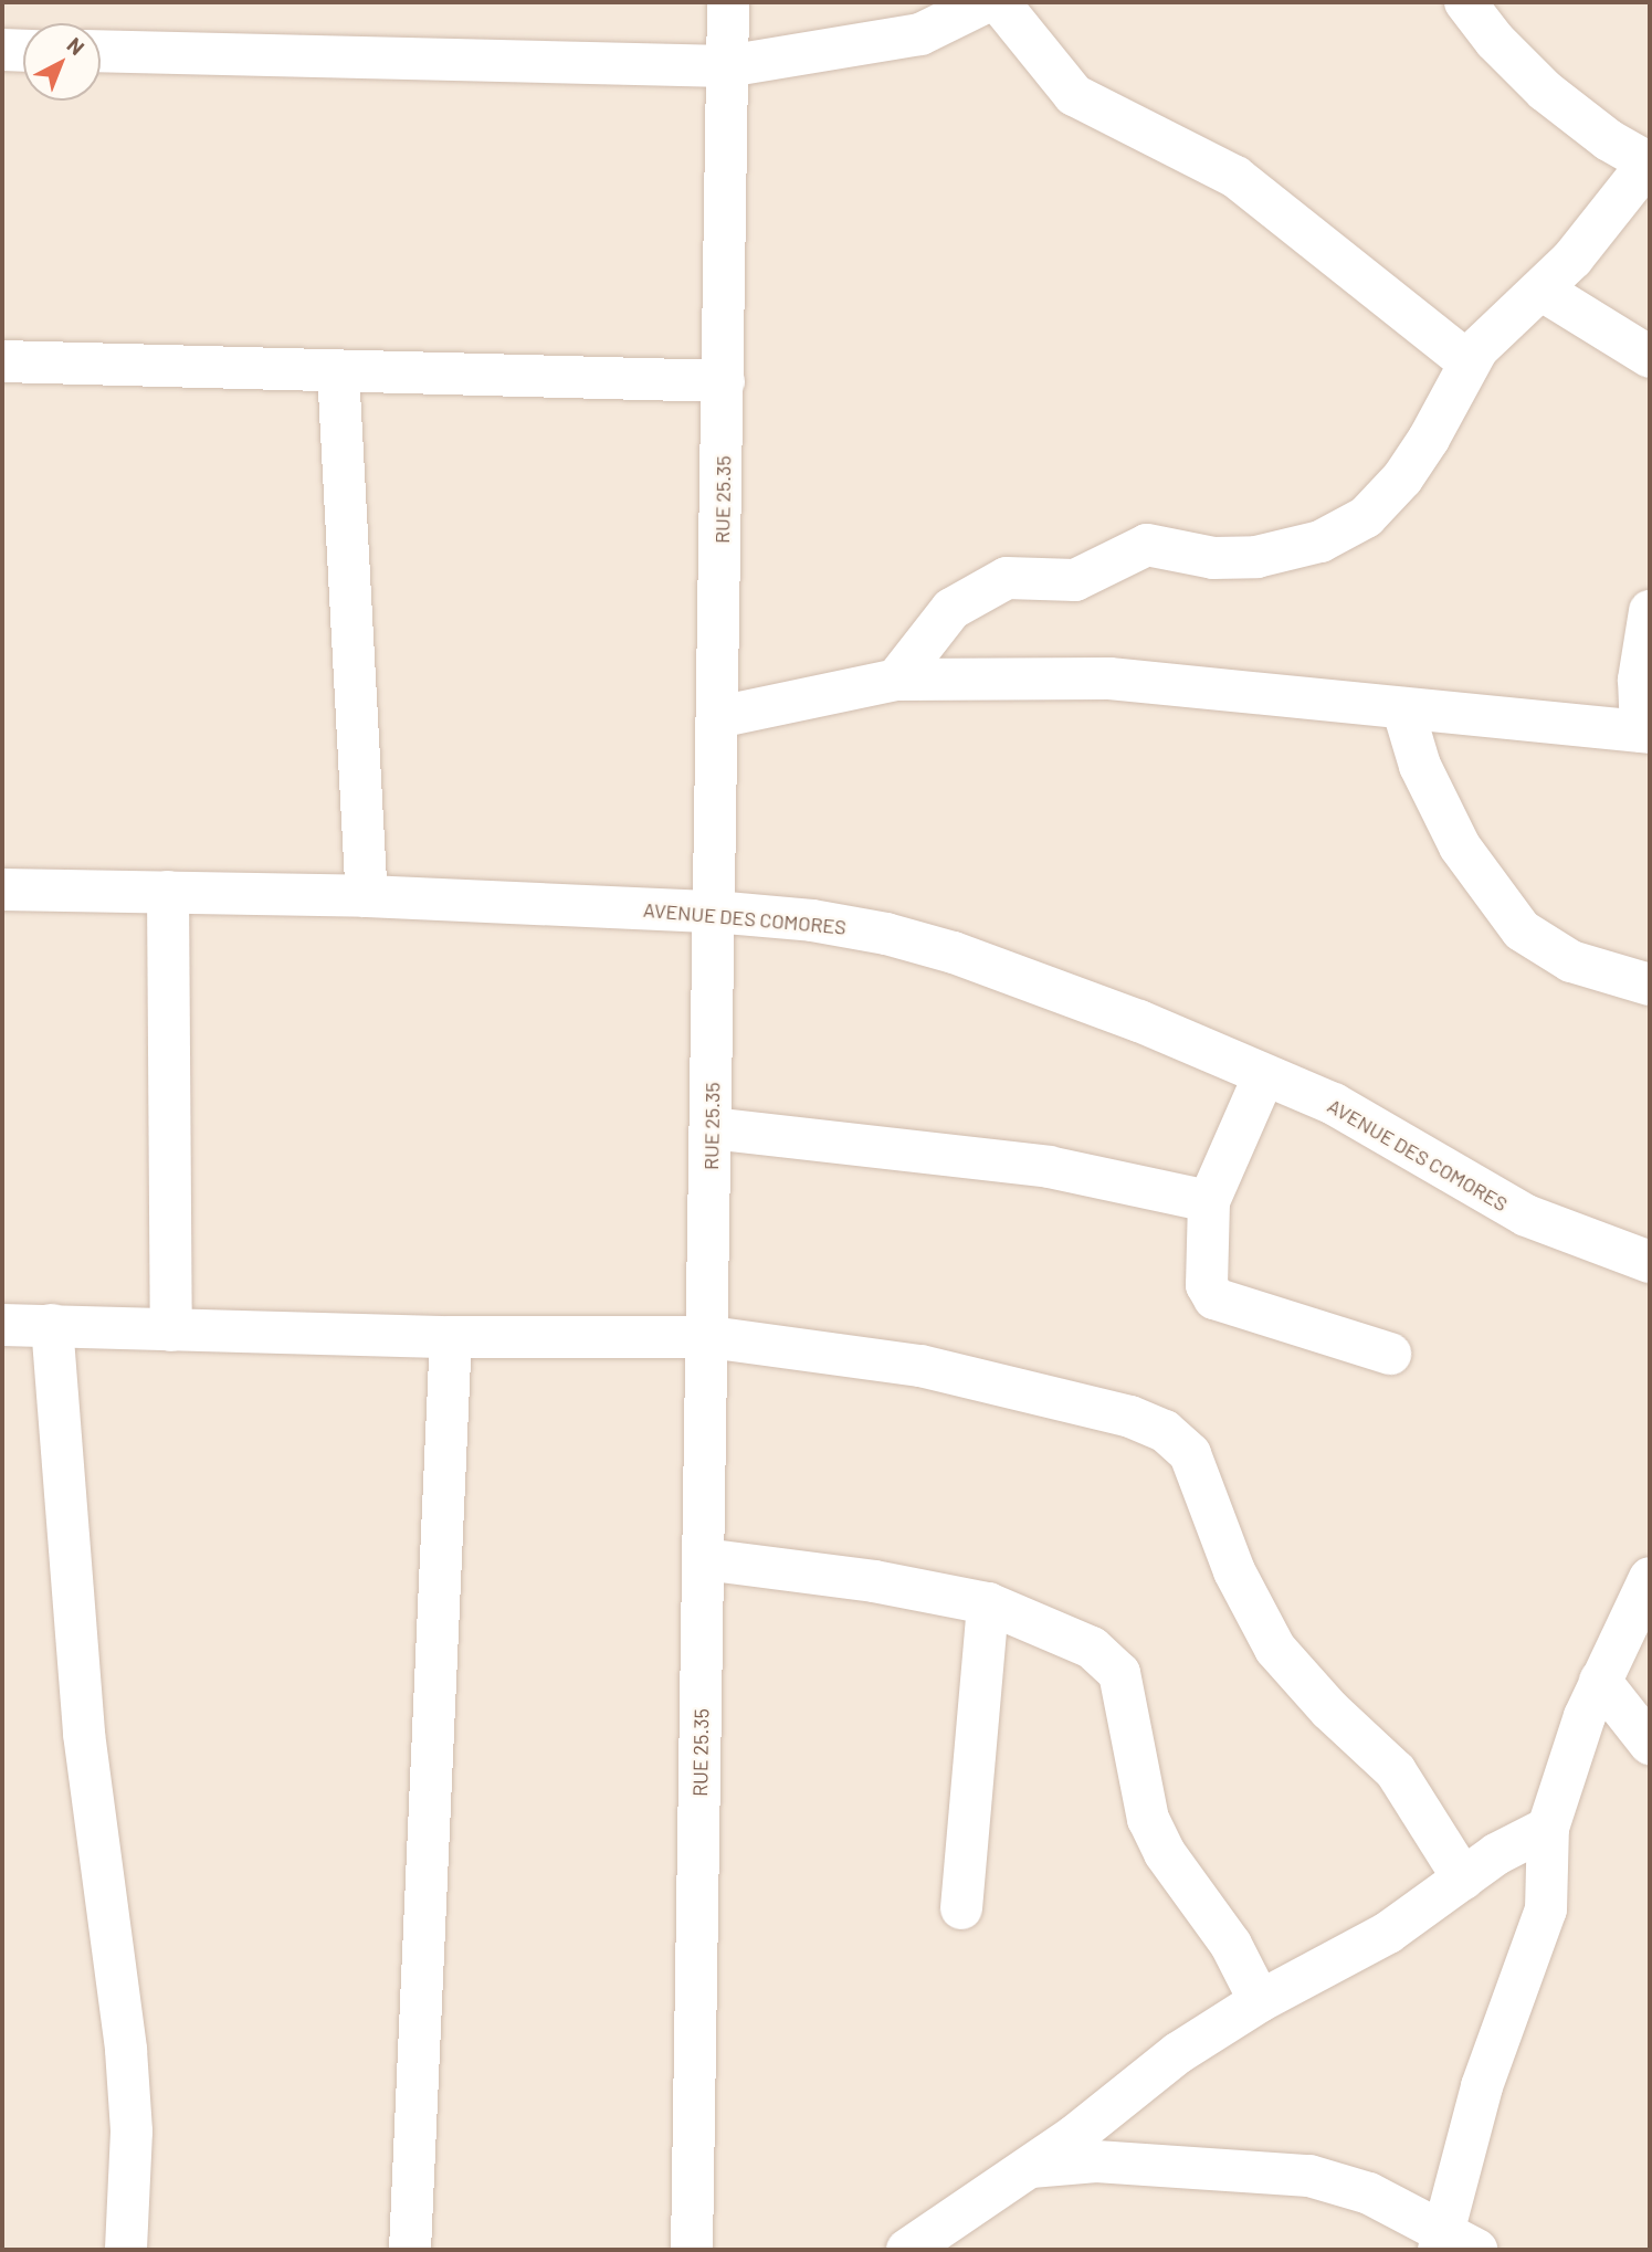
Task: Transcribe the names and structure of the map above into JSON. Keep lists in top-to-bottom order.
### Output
{
  "streets": {
    "street": ["RUE 25.35", "AVENUE DES COMORES"]
  },
  "crossings": [
    ["RUE 25.35", "AVENUE DES COMORES"]
  ],
  "north": "top right"
}
